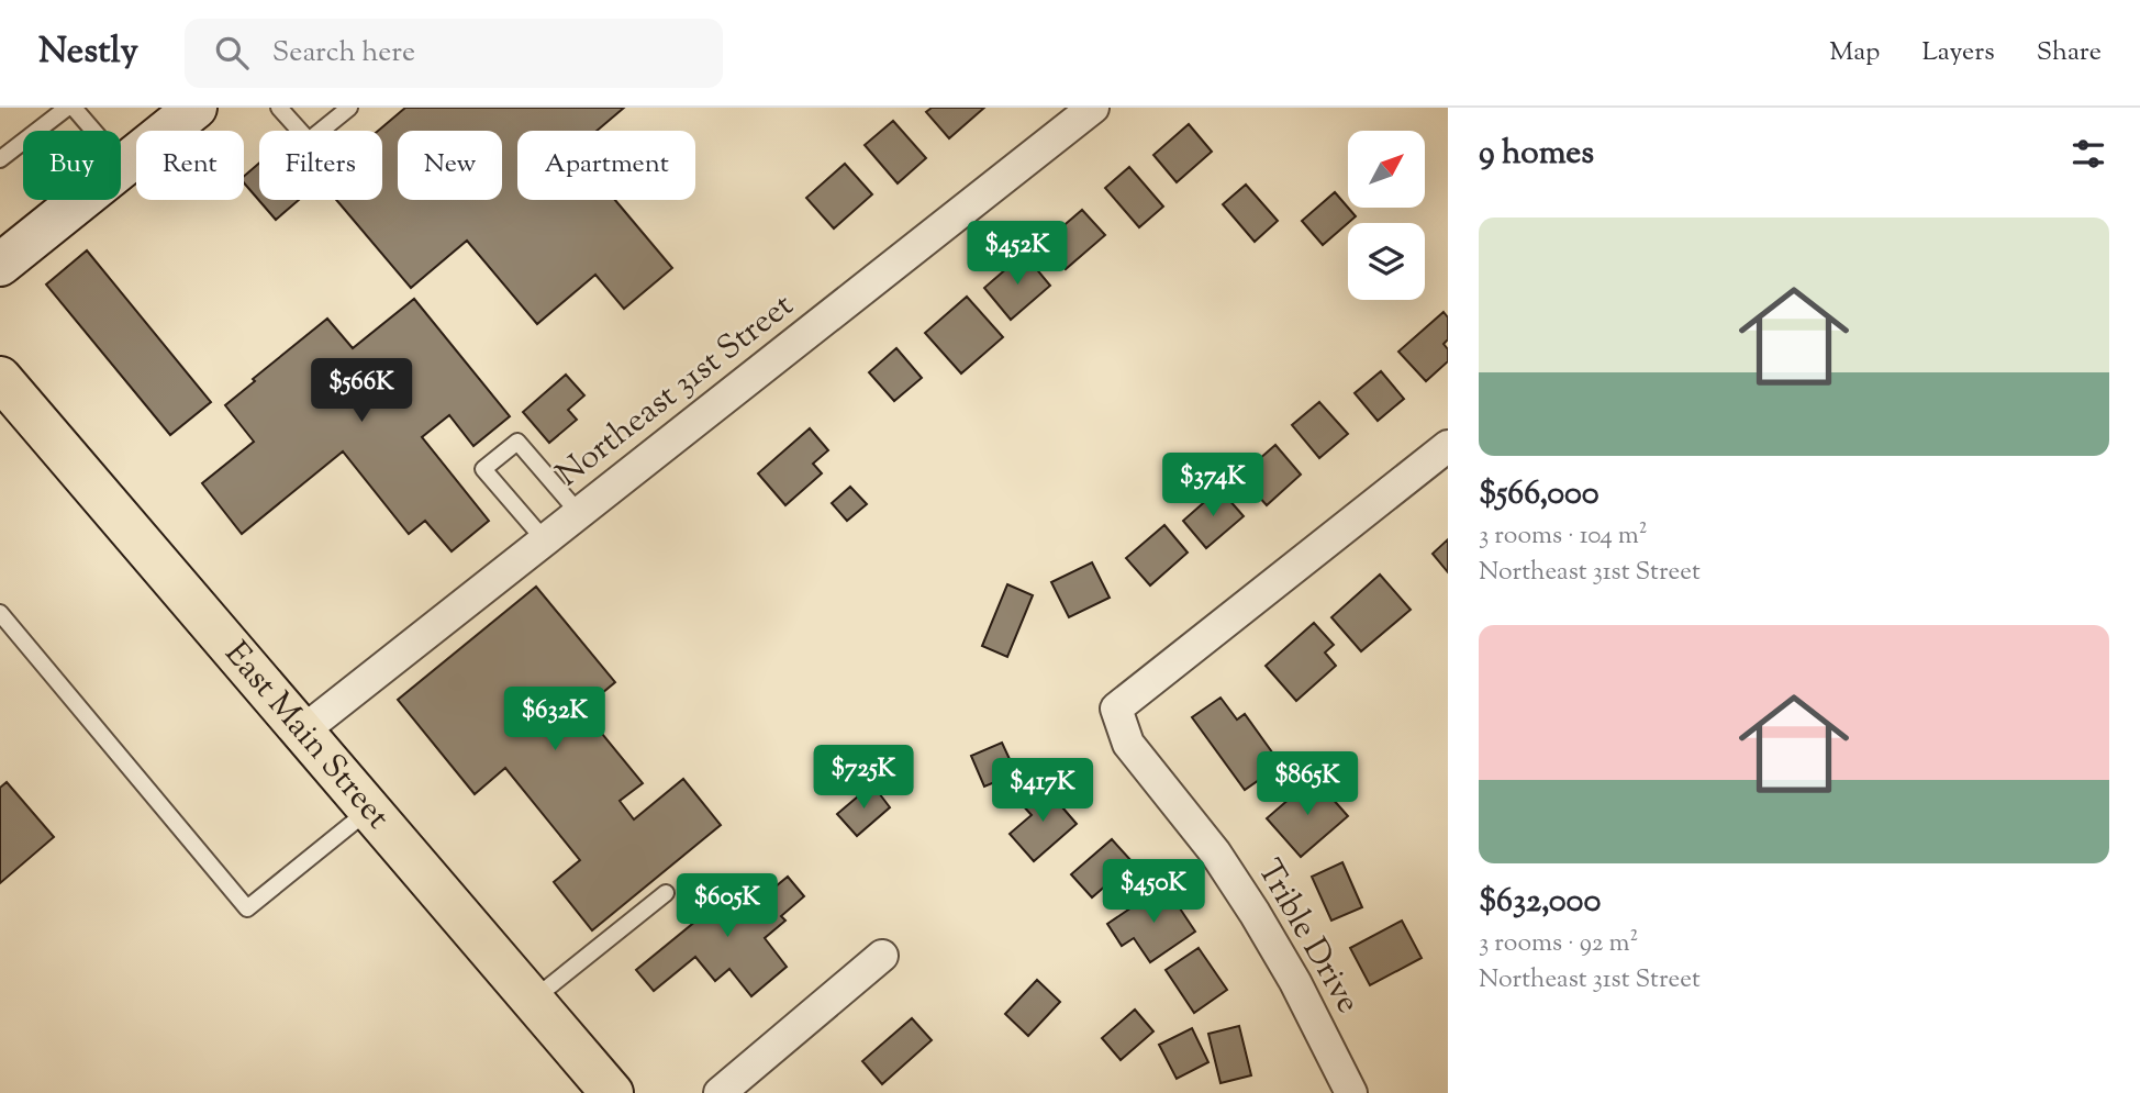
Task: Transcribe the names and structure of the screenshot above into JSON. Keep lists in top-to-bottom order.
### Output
{
  "streets": {
    "main road": ["East Main Street"],
    "street": ["Northeast 31st Street", "Trible Drive"]
  },
  "crossings": [
    ["Northeast 31st Street", "East Main Street"]
  ],
  "north": "top right",
  "page": {
    "header": "Nestly",
    "search": "Search here",
    "nav": ["Map", "Layers", "Share"],
    "heading": "9 homes",
    "chip": [
      "Buy",
      "Rent",
      "Filters",
      "New",
      "Apartment"
    ],
    "list": [
      {
        "name": "$566,000",
        "note": "3 rooms · 104 m² · Northeast 31st Street"
      },
      {
        "name": "$632,000",
        "note": "3 rooms · 92 m² · Northeast 31st Street"
      }
    ],
    "price": [
      "$452K",
      "$566K",
      "$374K",
      "$632K",
      "$725K",
      "$865K",
      "$417K",
      "$450K",
      "$605K"
    ]
  }
}
